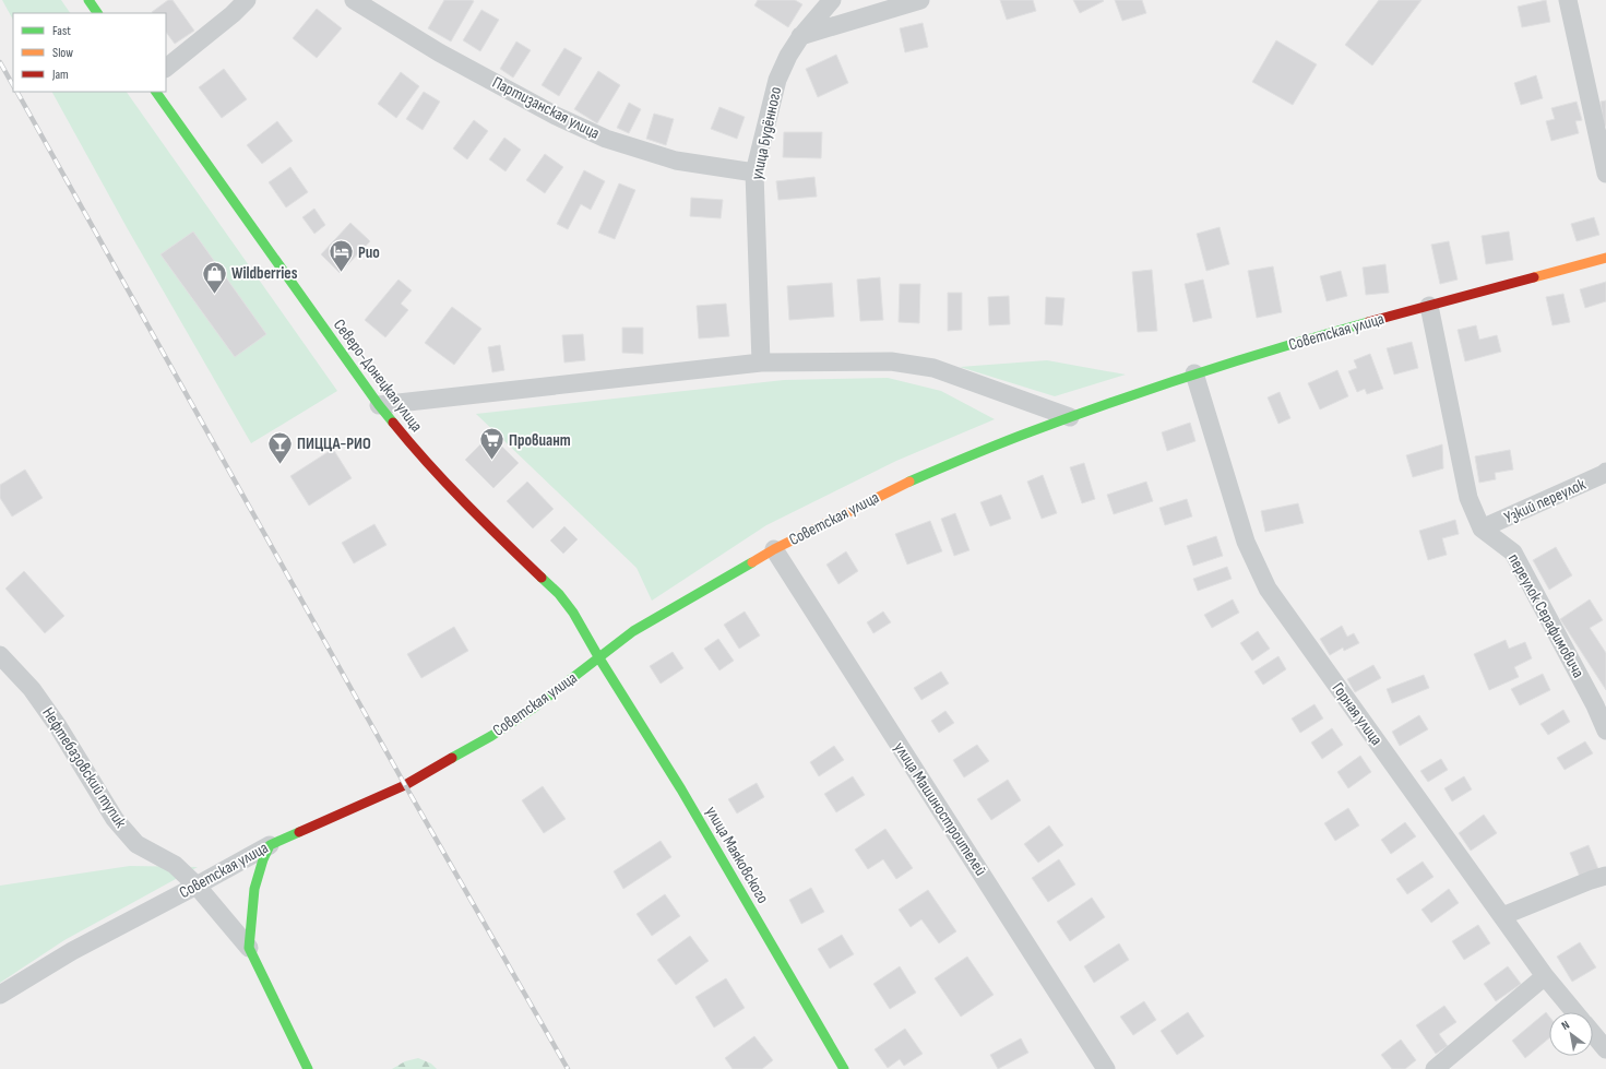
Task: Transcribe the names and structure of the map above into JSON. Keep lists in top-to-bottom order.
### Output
{
  "streets": {
    "main road": ["Советская улица", "Северо-Донецкая улица", "улица Маяковского"],
    "street": [
      "Партизанская улица",
      "улица Будённого",
      "Узкий переулок",
      "переулок Серафимовича",
      "Горная улица",
      "Нефтебазовский тупик",
      "улица Машиностроителей"
    ]
  },
  "crossings": [
    ["Партизанская улица", "улица Будённого"],
    ["Советская улица", "Северо-Донецкая улица"],
    ["Советская улица", "переулок Серафимовича"],
    ["Советская улица", "Горная улица"],
    ["Советская улица", "Нефтебазовский тупик"],
    ["Советская улица", "улица Машиностроителей"],
    ["Советская улица", "улица Маяковского"],
    ["Северо-Донецкая улица", "улица Маяковского"],
    ["Узкий переулок", "переулок Серафимовича"]
  ],
  "places": {
    "hotel": ["Рио"],
    "shop": ["Wildberries"],
    "supermarket": ["Провиант"],
    "bar": ["ПИЦЦА-РИО"]
  },
  "legend": ["Fast", "Slow", "Jam"],
  "north": "top left"
}
